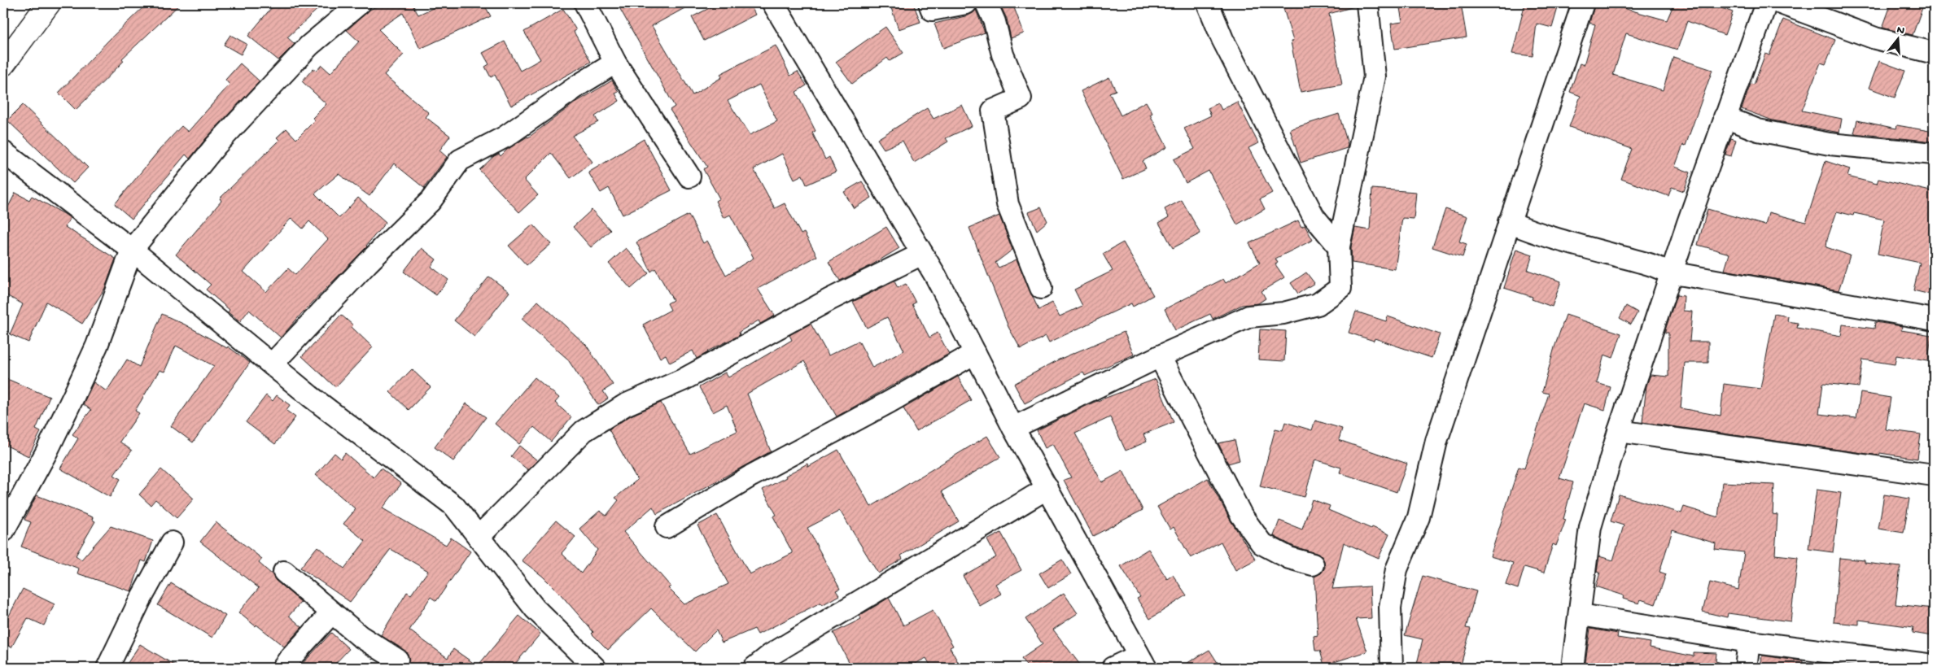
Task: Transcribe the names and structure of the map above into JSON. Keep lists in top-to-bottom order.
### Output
{
  "north": "top"
}
